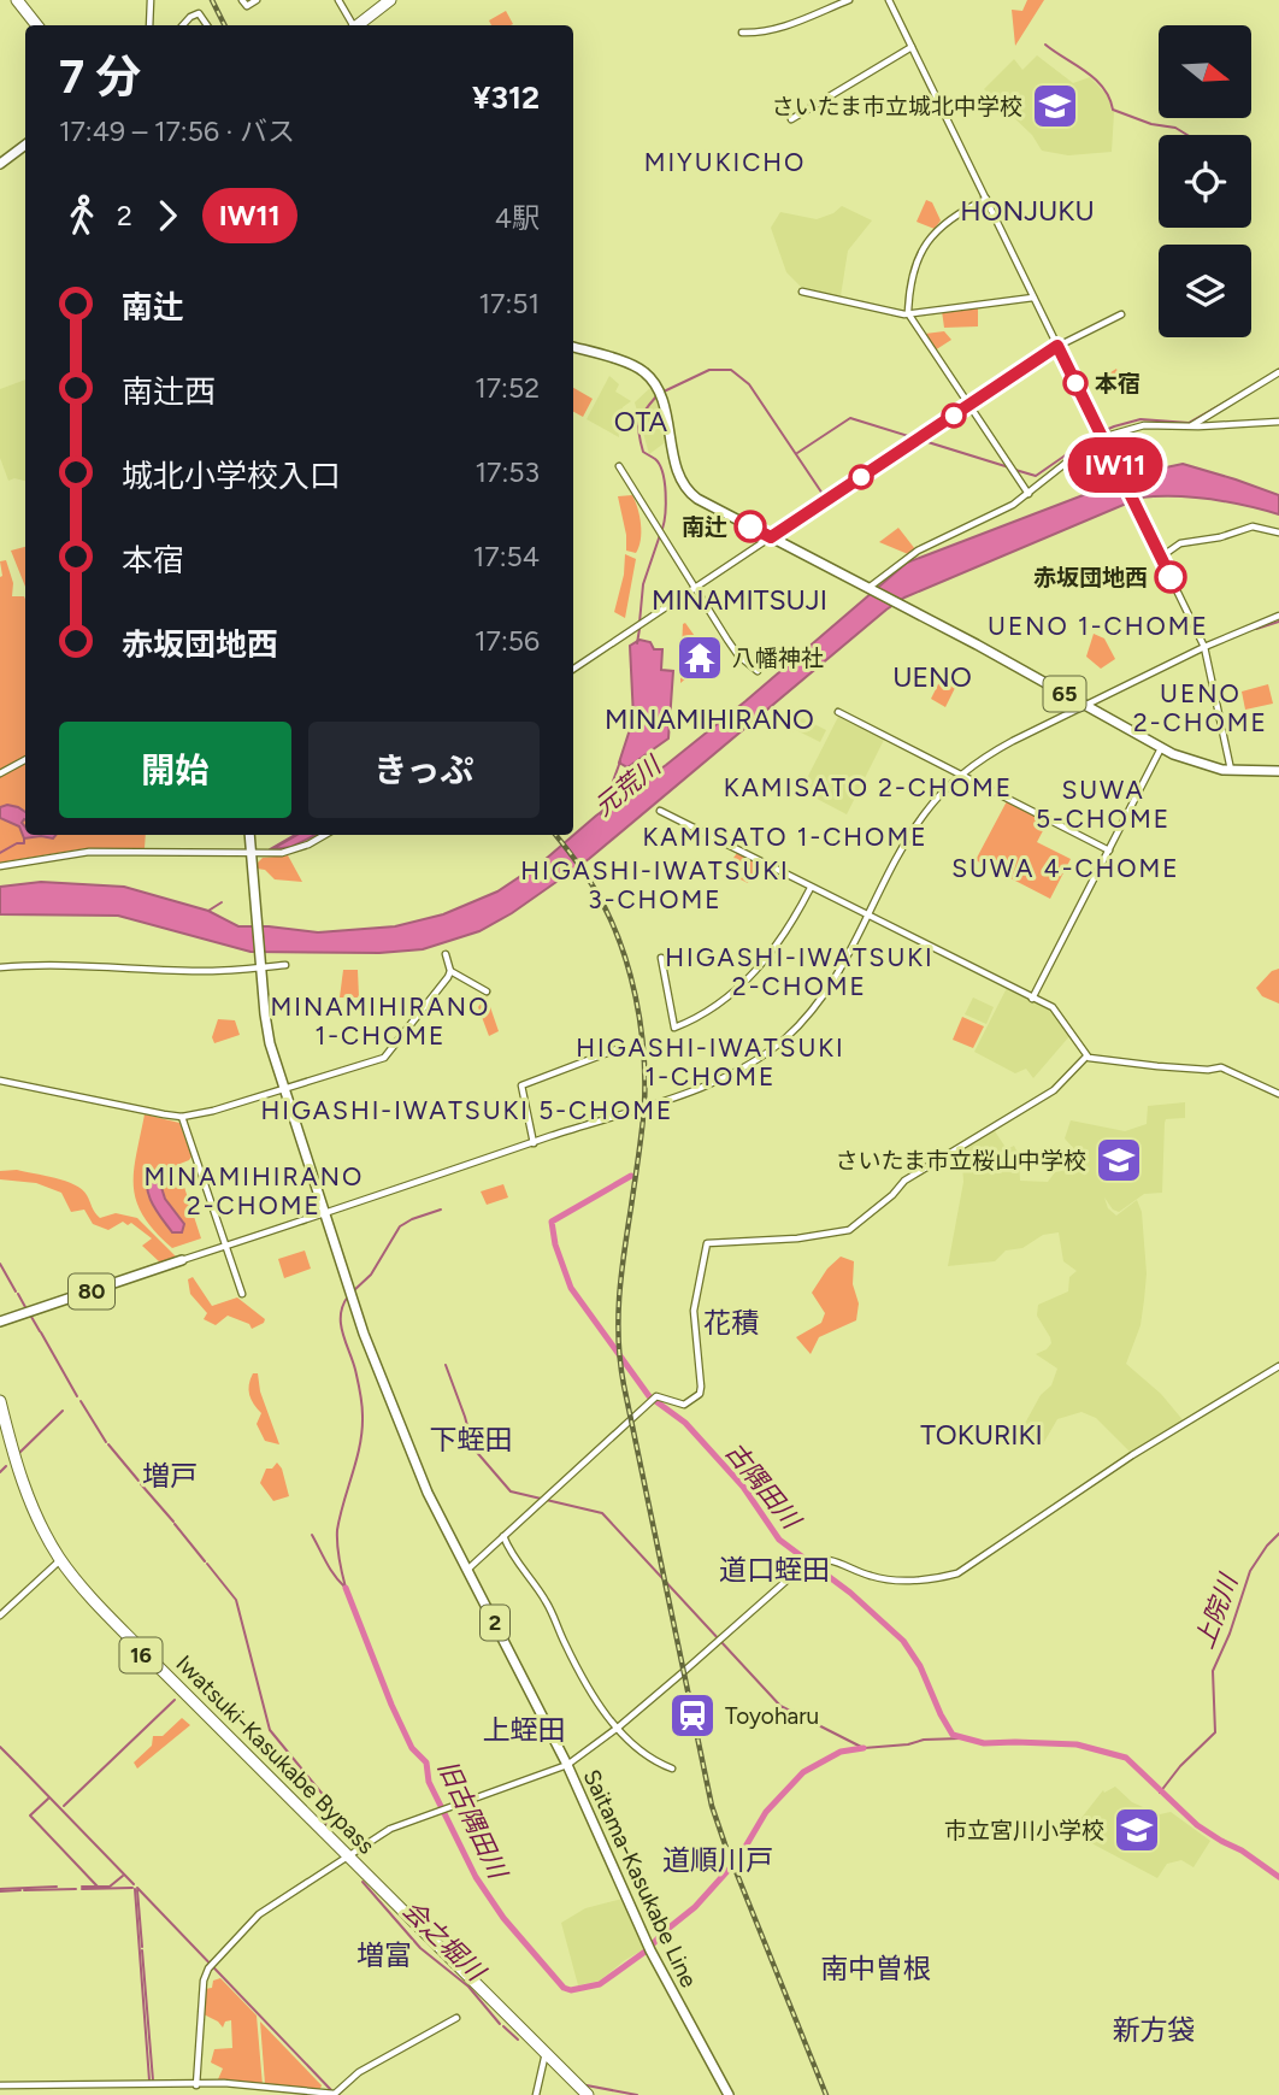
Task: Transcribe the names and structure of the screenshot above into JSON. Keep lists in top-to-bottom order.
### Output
{
  "streets": {
    "highway": ["16", "Iwatsuki-Kasukabe Bypass"],
    "main road": [
      "65",
      "80",
      "2",
      "Saitama-Kasukabe Line"
    ]
  },
  "crossings": [
    ["2", "Saitama-Kasukabe Line"]
  ],
  "districts": [
    "MIYUKICHO",
    "HONJUKU",
    "OTA",
    "MINAMITSUJI",
    "UENO 1-CHOME",
    "UENO",
    "UENO 2-CHOME",
    "MINAMIHIRANO",
    "KAMISATO 2-CHOME",
    "SUWA 5-CHOME",
    "KAMISATO 1-CHOME",
    "SUWA 4-CHOME",
    "HIGASHI-IWATSUKI 3-CHOME",
    "HIGASHI-IWATSUKI 2-CHOME",
    "MINAMIHIRANO 1-CHOME",
    "HIGASHI-IWATSUKI 1-CHOME",
    "HIGASHI-IWATSUKI 5-CHOME",
    "MINAMIHIRANO 2-CHOME",
    "花積",
    "TOKURIKI",
    "下蛭田",
    "増戸",
    "道口蛭田",
    "上蛭田",
    "道順川戸",
    "増富",
    "南中曽根",
    "新方袋"
  ],
  "water": [
    "元荒川",
    "古隅田川",
    "上院川",
    "旧古隅田川",
    "会之堀川"
  ],
  "places": {
    "school or university": ["さいたま市立城北中学校", "さいたま市立桜山中学校", "市立宮川小学校"],
    "other": ["本宿", "南辻", "赤坂団地西"],
    "temple": ["八幡神社"],
    "station": ["Toyoharu"]
  },
  "lines": ["bus line IW11"],
  "north": "right",
  "page": {
    "on_map": "IW11",
    "heading": ["7 分", "17:49 – 17:56 · バス", "¥312"],
    "legs": ["2", "IW11", "4駅"],
    "list": [
      {
        "name": "南辻",
        "value": "17:51"
      },
      {
        "name": "南辻西",
        "value": "17:52"
      },
      {
        "name": "城北小学校入口",
        "value": "17:53"
      },
      {
        "name": "本宿",
        "value": "17:54"
      },
      {
        "name": "赤坂団地西",
        "value": "17:56"
      }
    ],
    "buttons": ["開始", "きっぷ"]
  }
}
